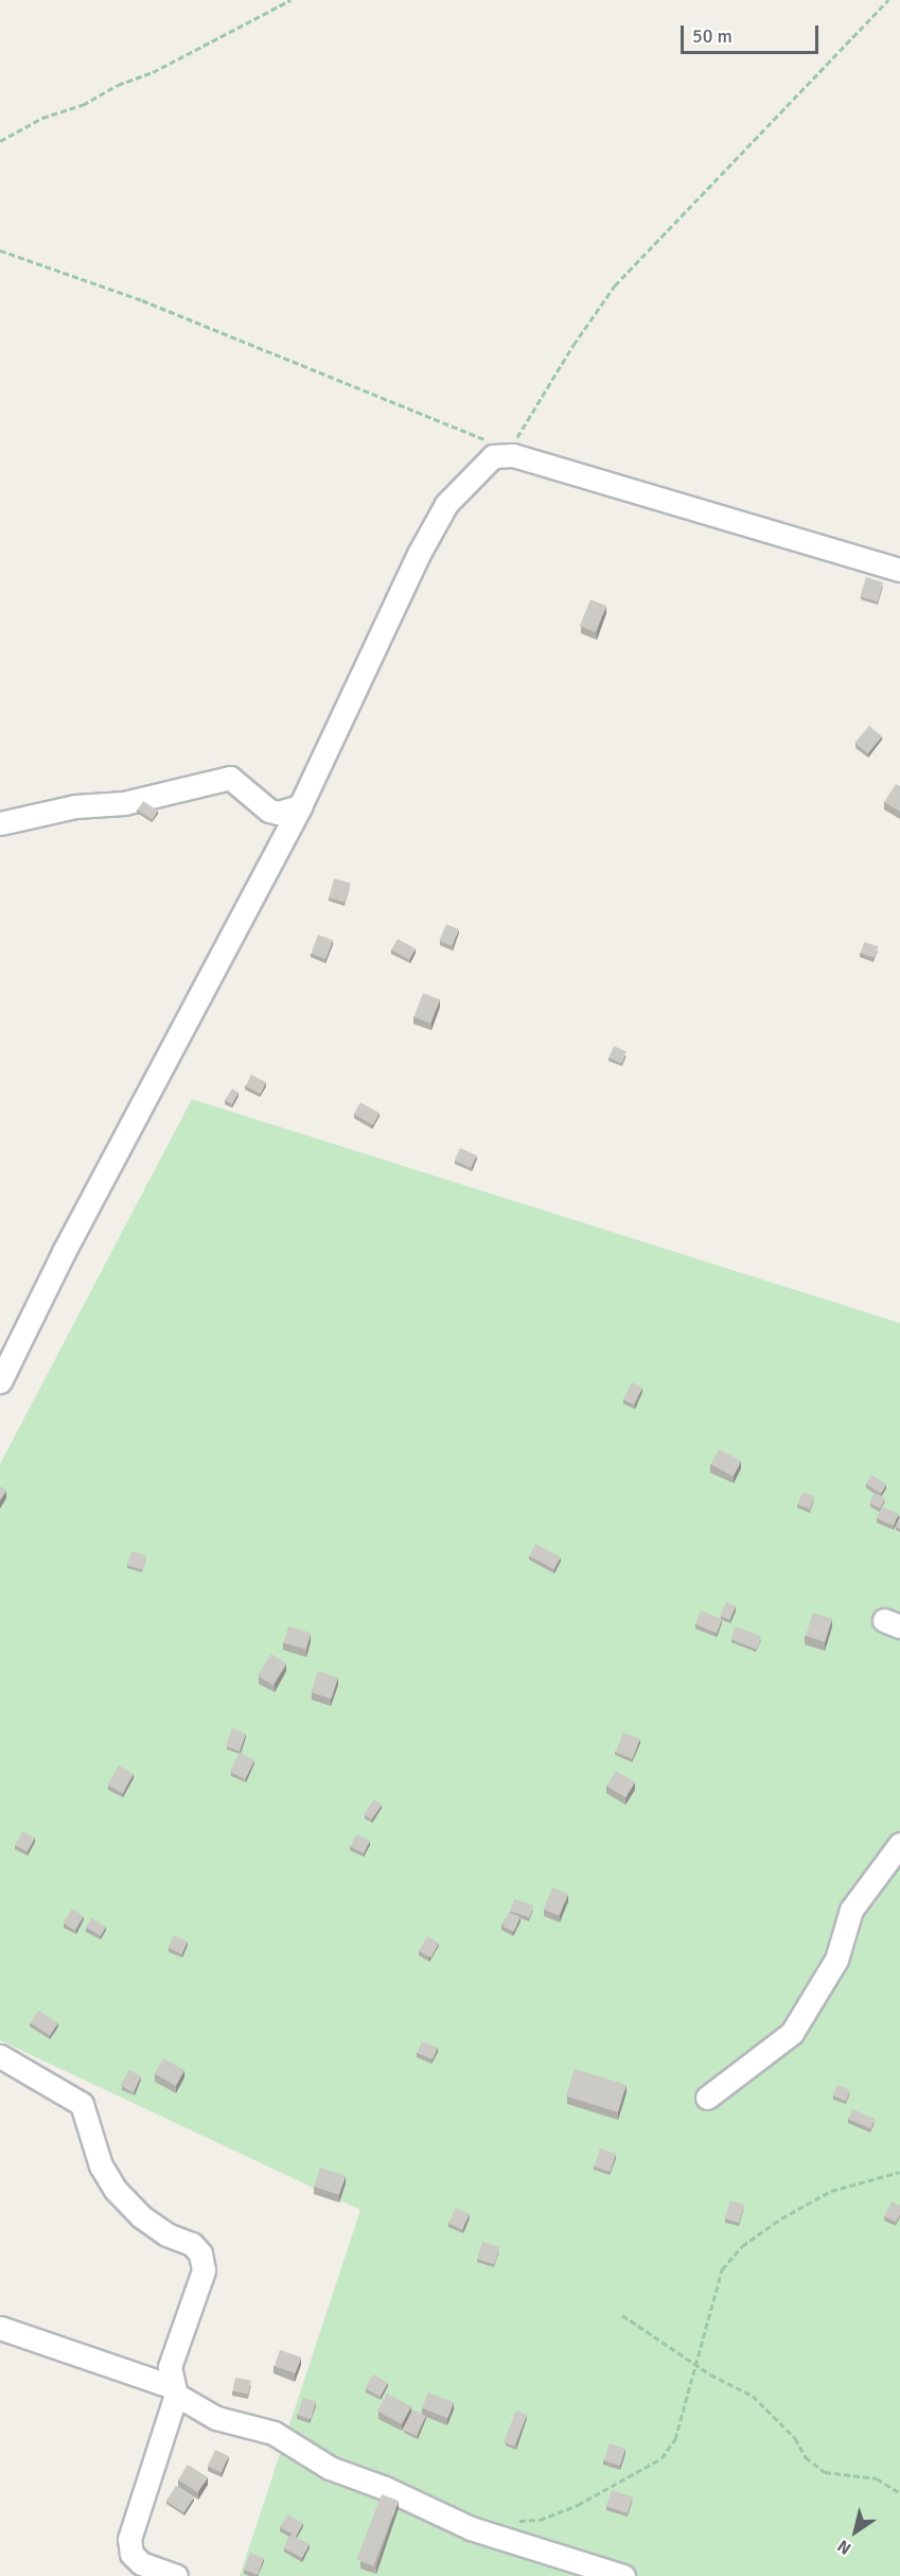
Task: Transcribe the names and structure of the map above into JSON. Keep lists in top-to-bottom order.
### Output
{
  "scale_bar": "50 m",
  "north": "bottom left"
}
